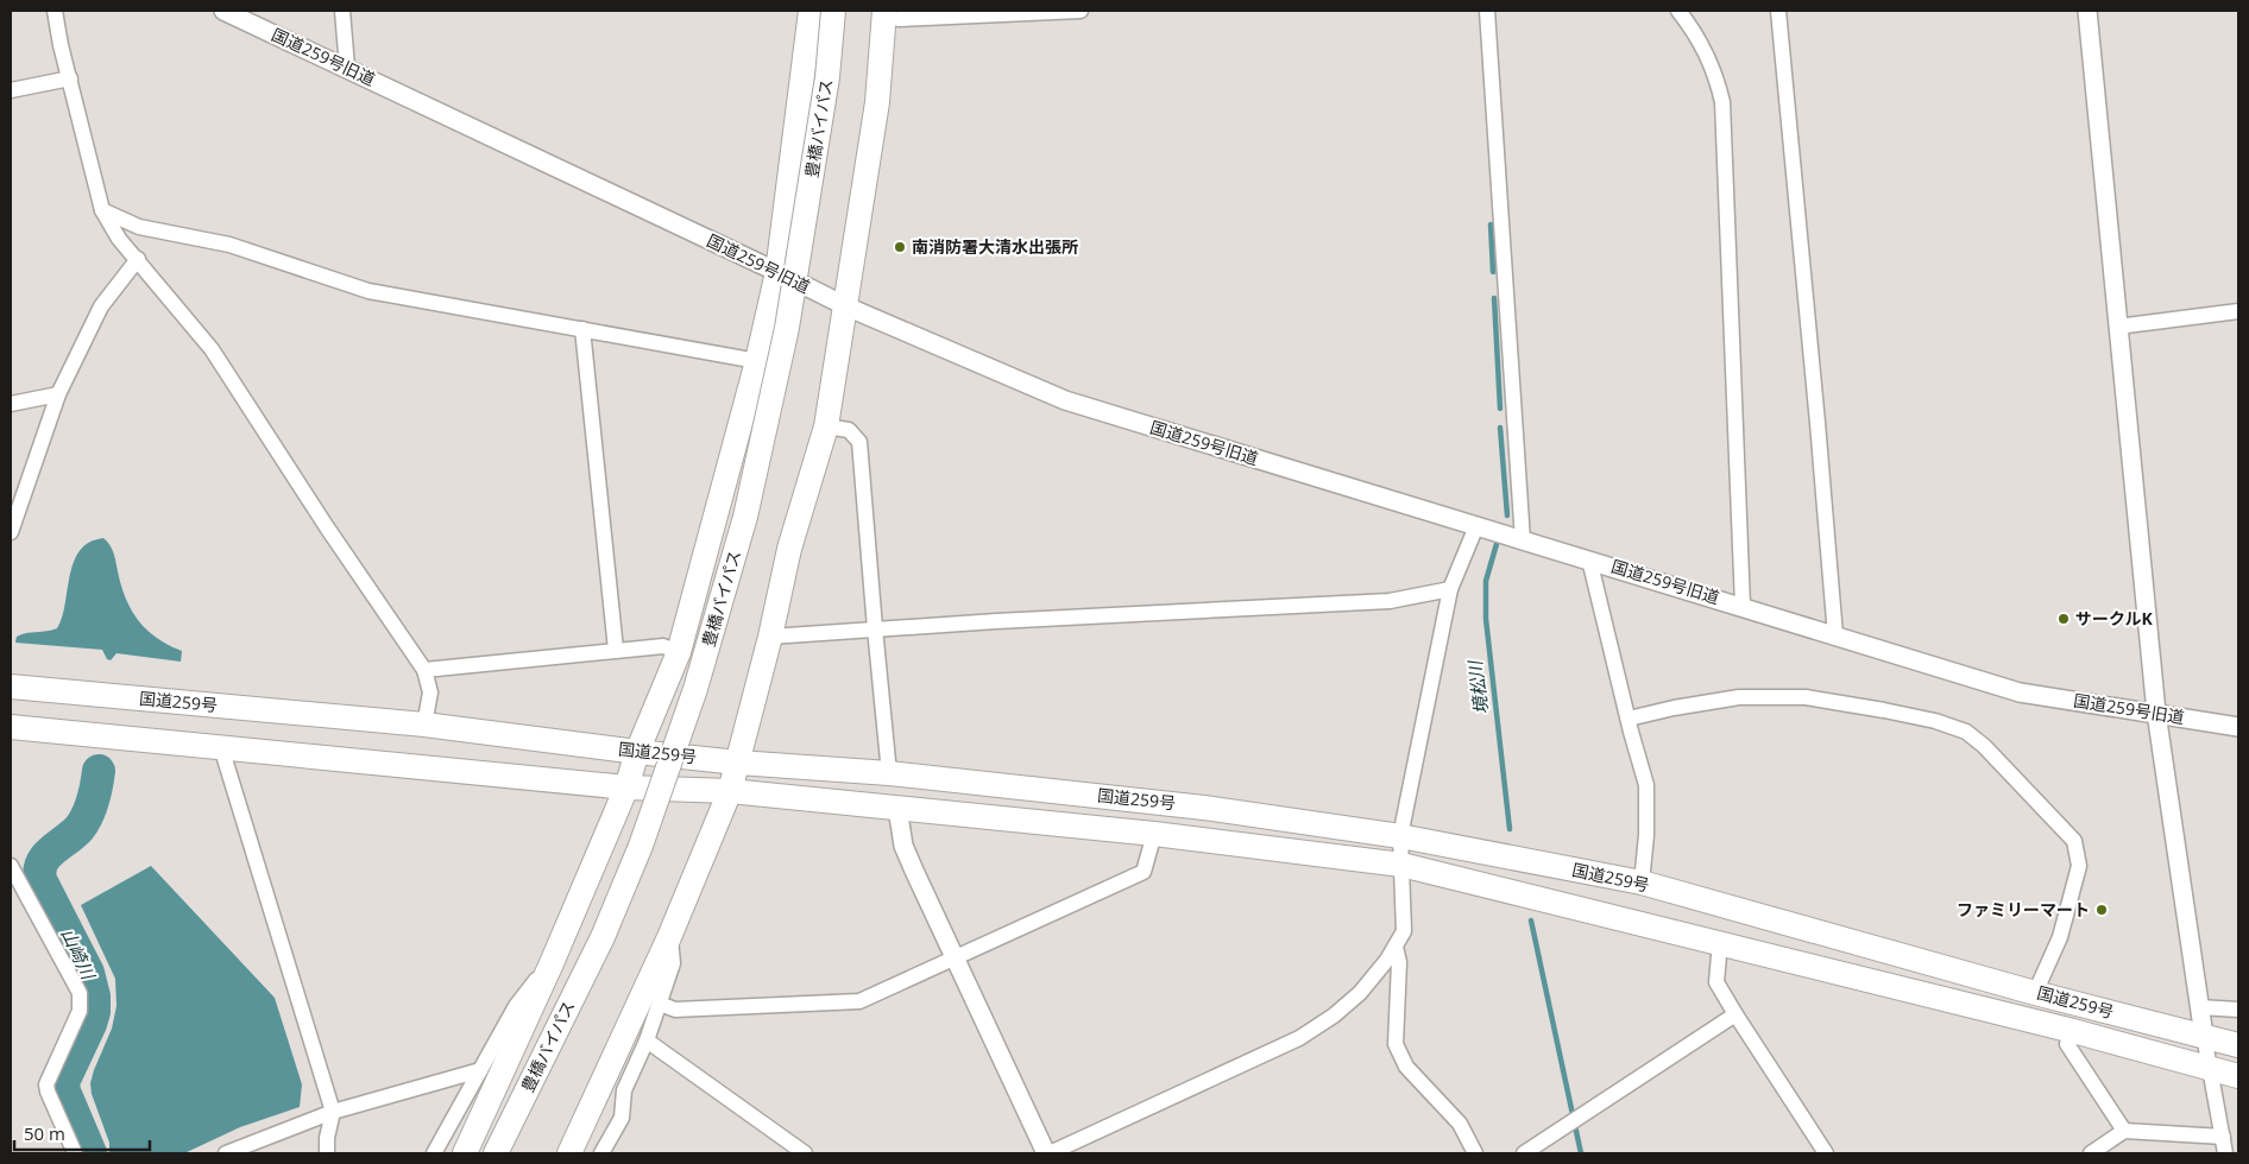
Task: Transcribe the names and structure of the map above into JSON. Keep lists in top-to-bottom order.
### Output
{
  "streets": {
    "highway": ["豊橋バイパス", "国道259号"],
    "street": ["国道259号旧道"]
  },
  "water": ["境松川", "山崎川"],
  "places": ["南消防署大清水出張所", "サークルK", "ファミリーマート"],
  "scale_bar": "50 m"
}
